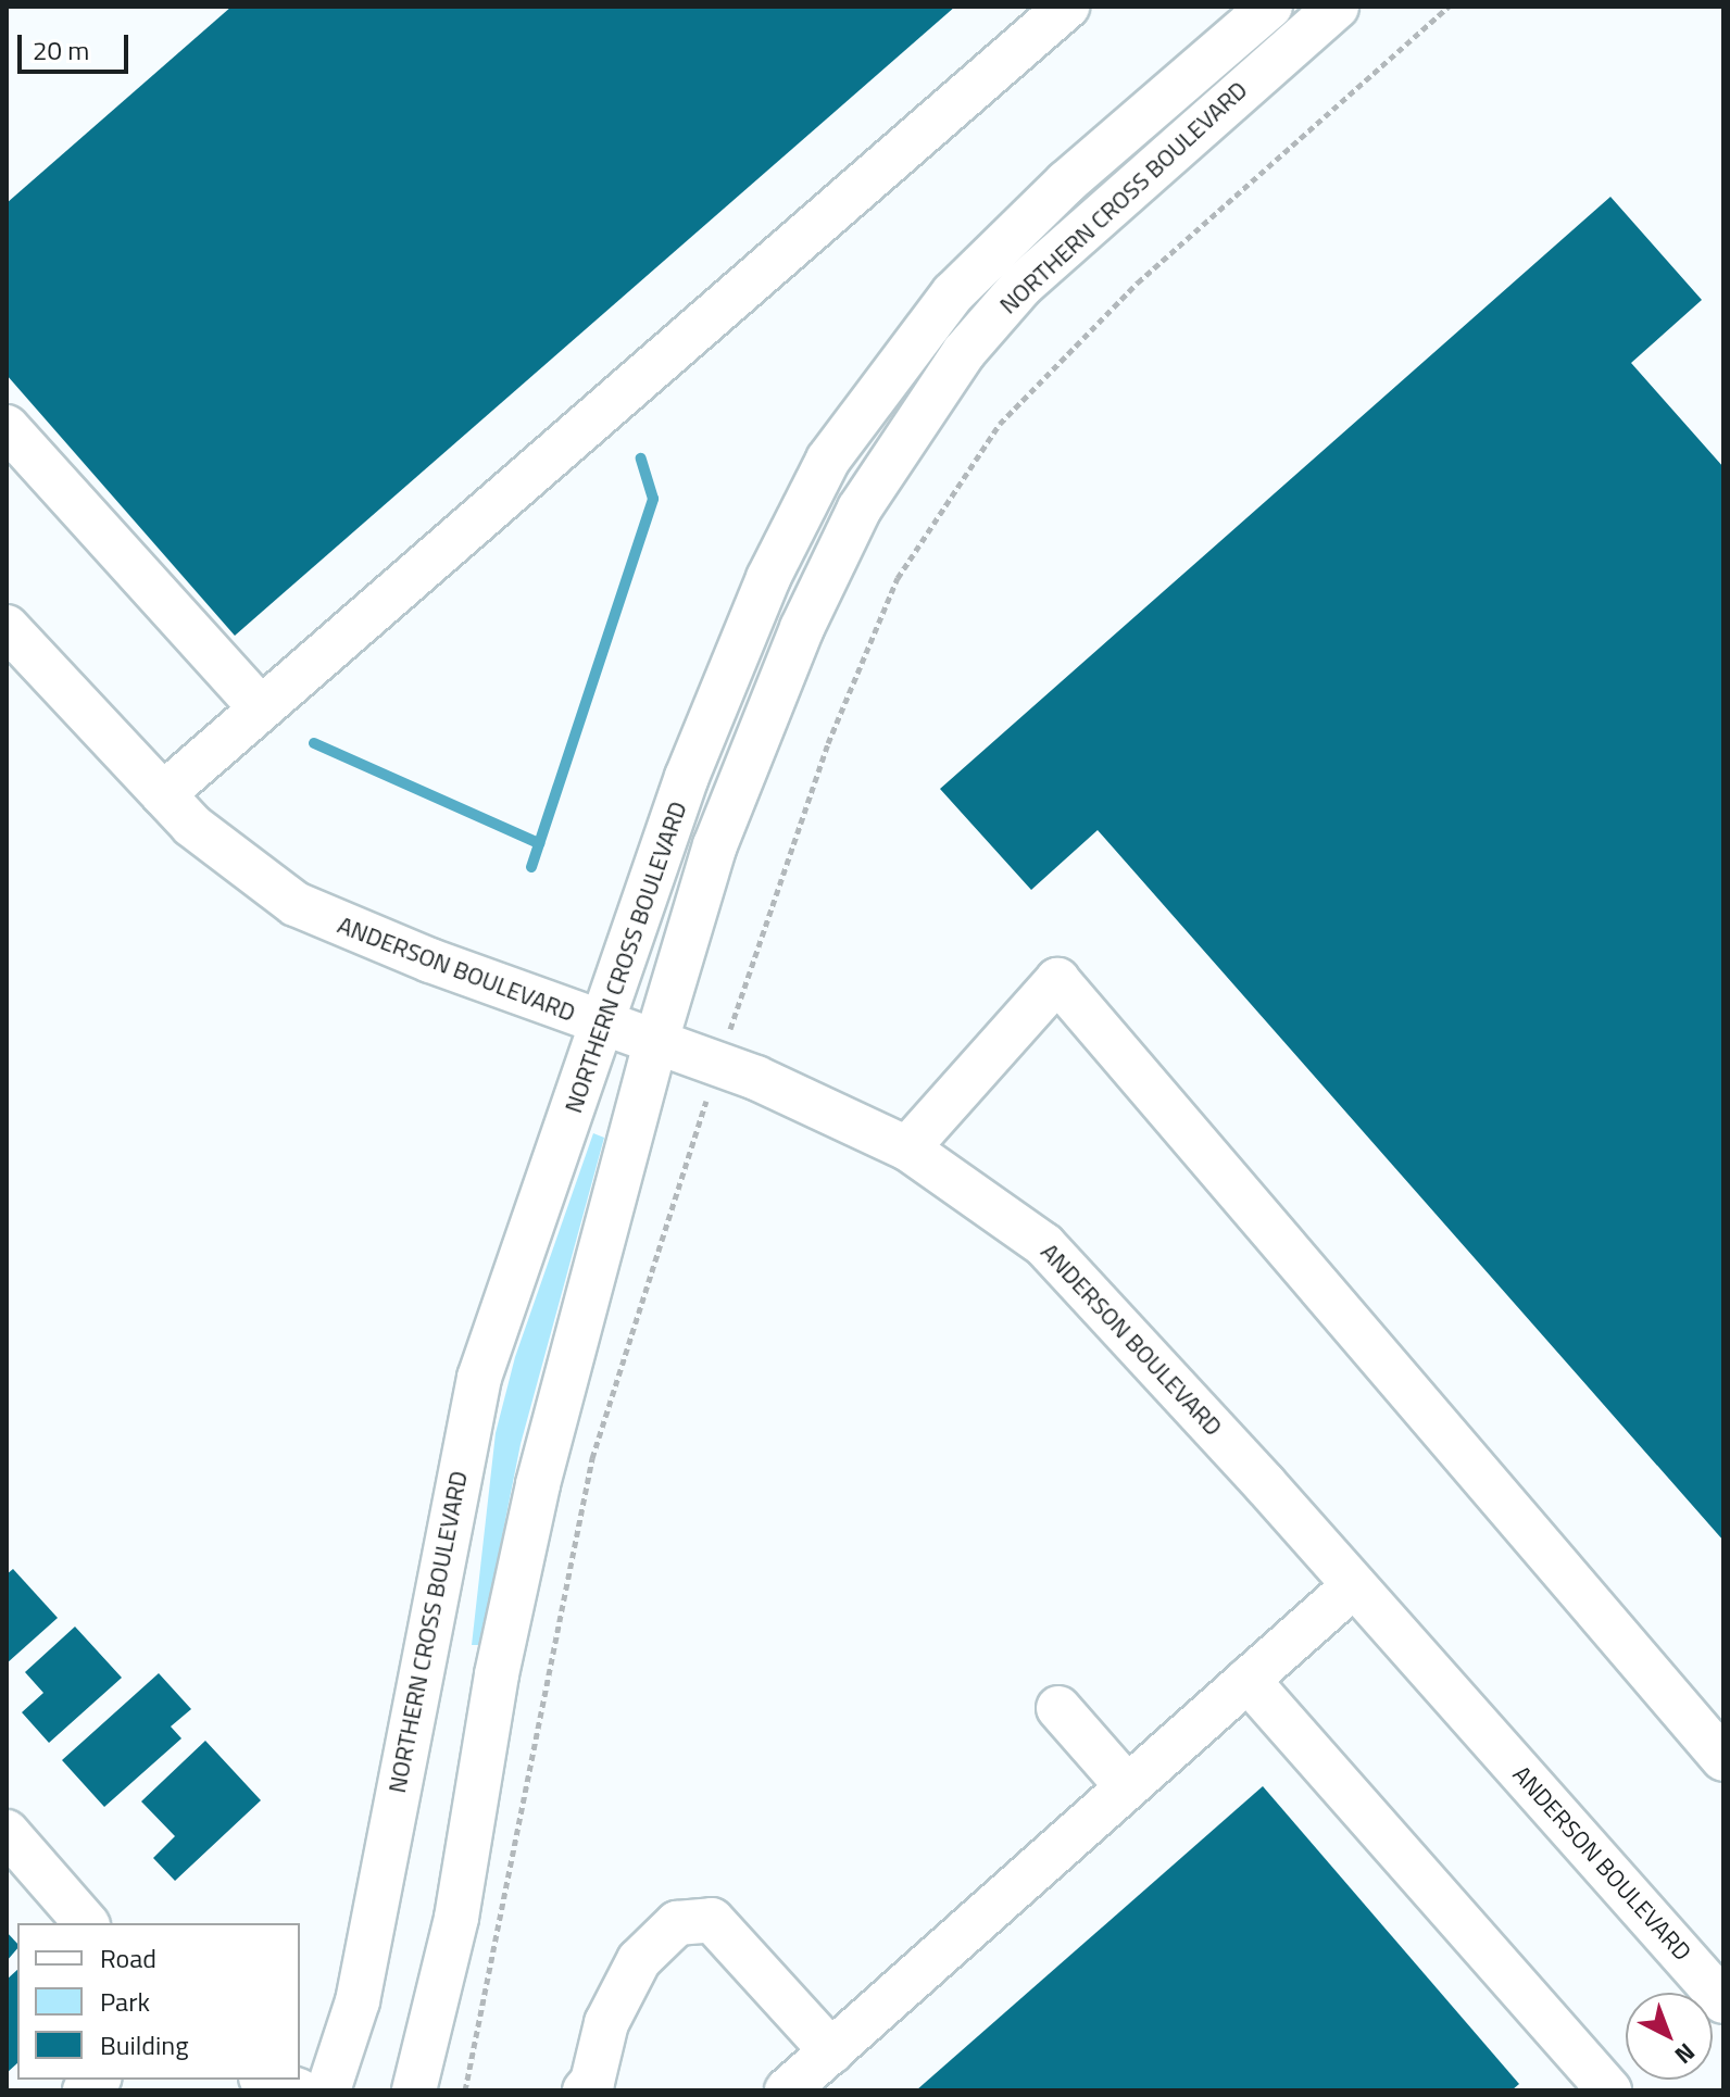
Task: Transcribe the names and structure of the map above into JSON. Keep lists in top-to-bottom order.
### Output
{
  "streets": {
    "street": ["NORTHERN CROSS BOULEVARD", "ANDERSON BOULEVARD"]
  },
  "crossings": [
    ["NORTHERN CROSS BOULEVARD", "ANDERSON BOULEVARD"]
  ],
  "legend": ["Road", "Park", "Building"],
  "scale_bar": "20 m",
  "north": "bottom right"
}
